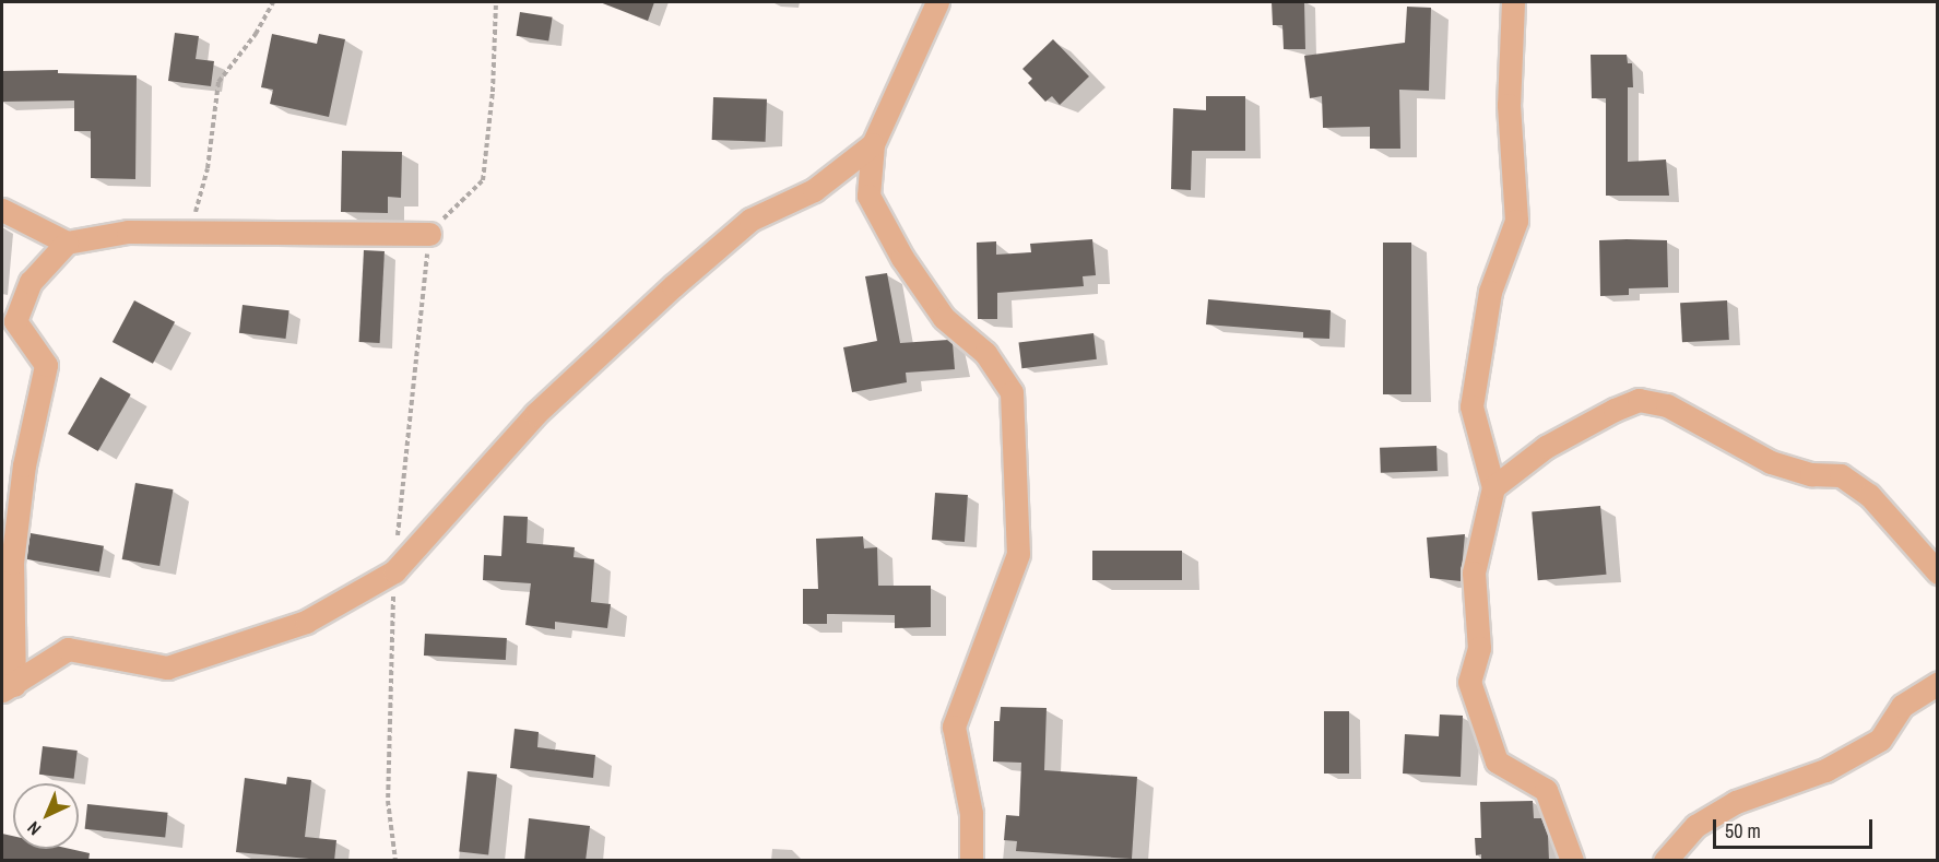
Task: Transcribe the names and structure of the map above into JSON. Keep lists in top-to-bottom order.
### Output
{
  "scale_bar": "50 m",
  "north": "bottom left"
}
